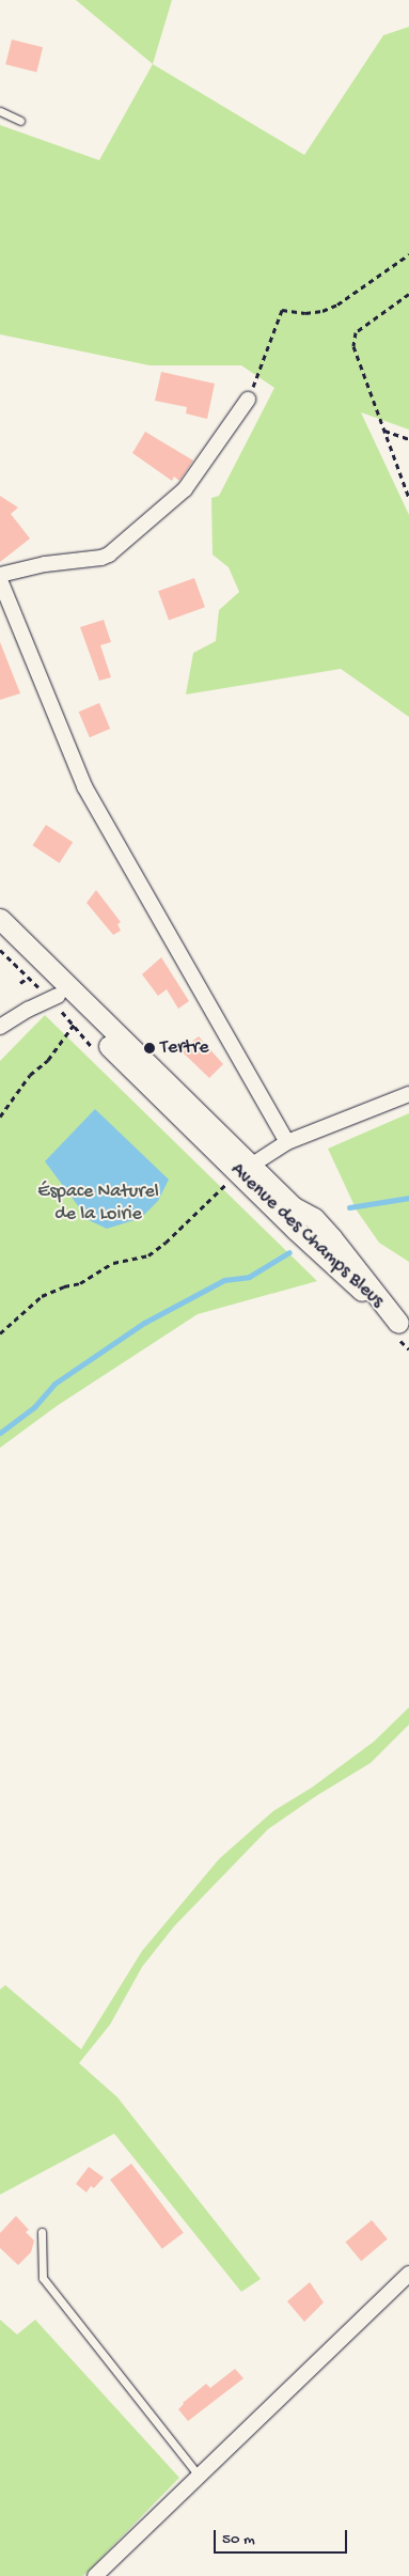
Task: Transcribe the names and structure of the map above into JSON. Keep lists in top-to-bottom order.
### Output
{
  "streets": {
    "main road": ["Avenue des Champs Bleus"]
  },
  "parks": ["Éspace Naturel de la Loirie"],
  "places": ["Tertre"],
  "scale_bar": "50 m"
}
